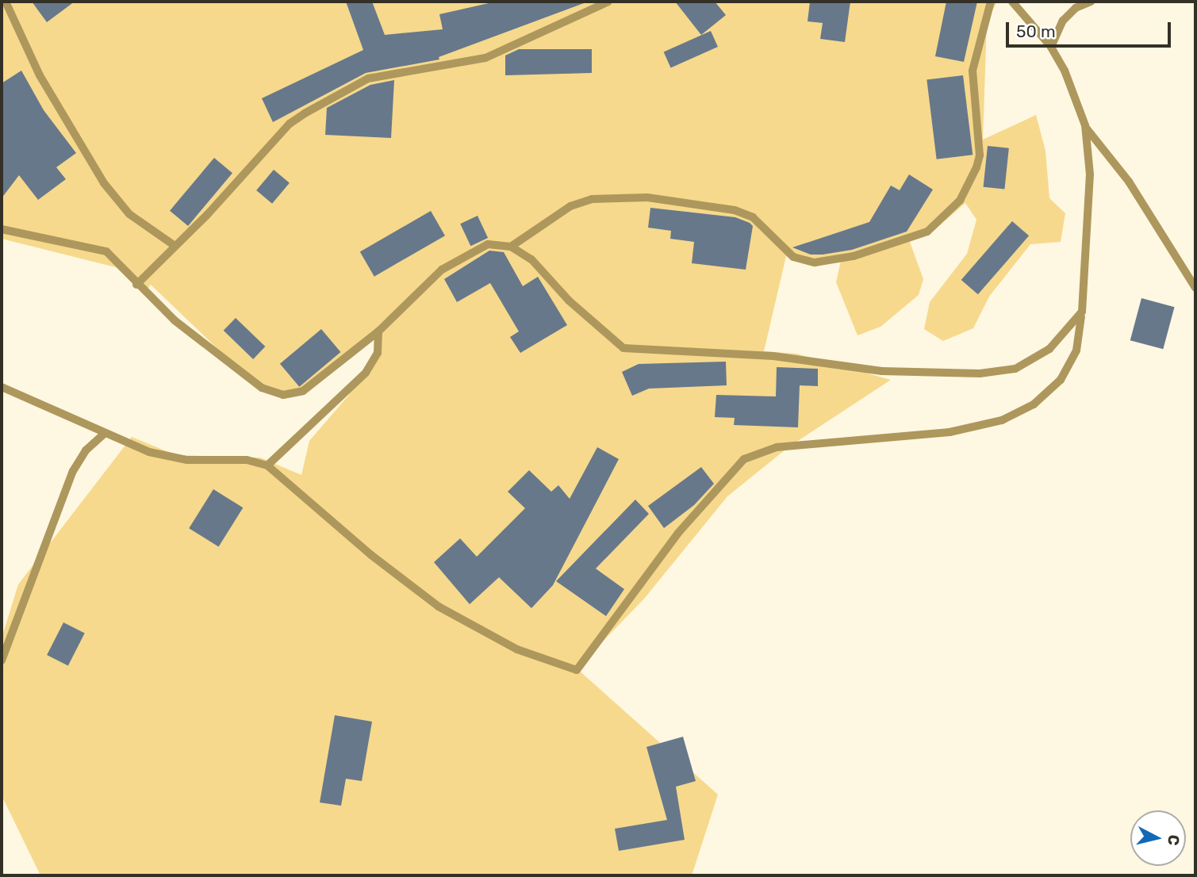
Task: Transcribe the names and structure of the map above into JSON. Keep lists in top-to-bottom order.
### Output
{
  "scale_bar": "50 m",
  "north": "right"
}
